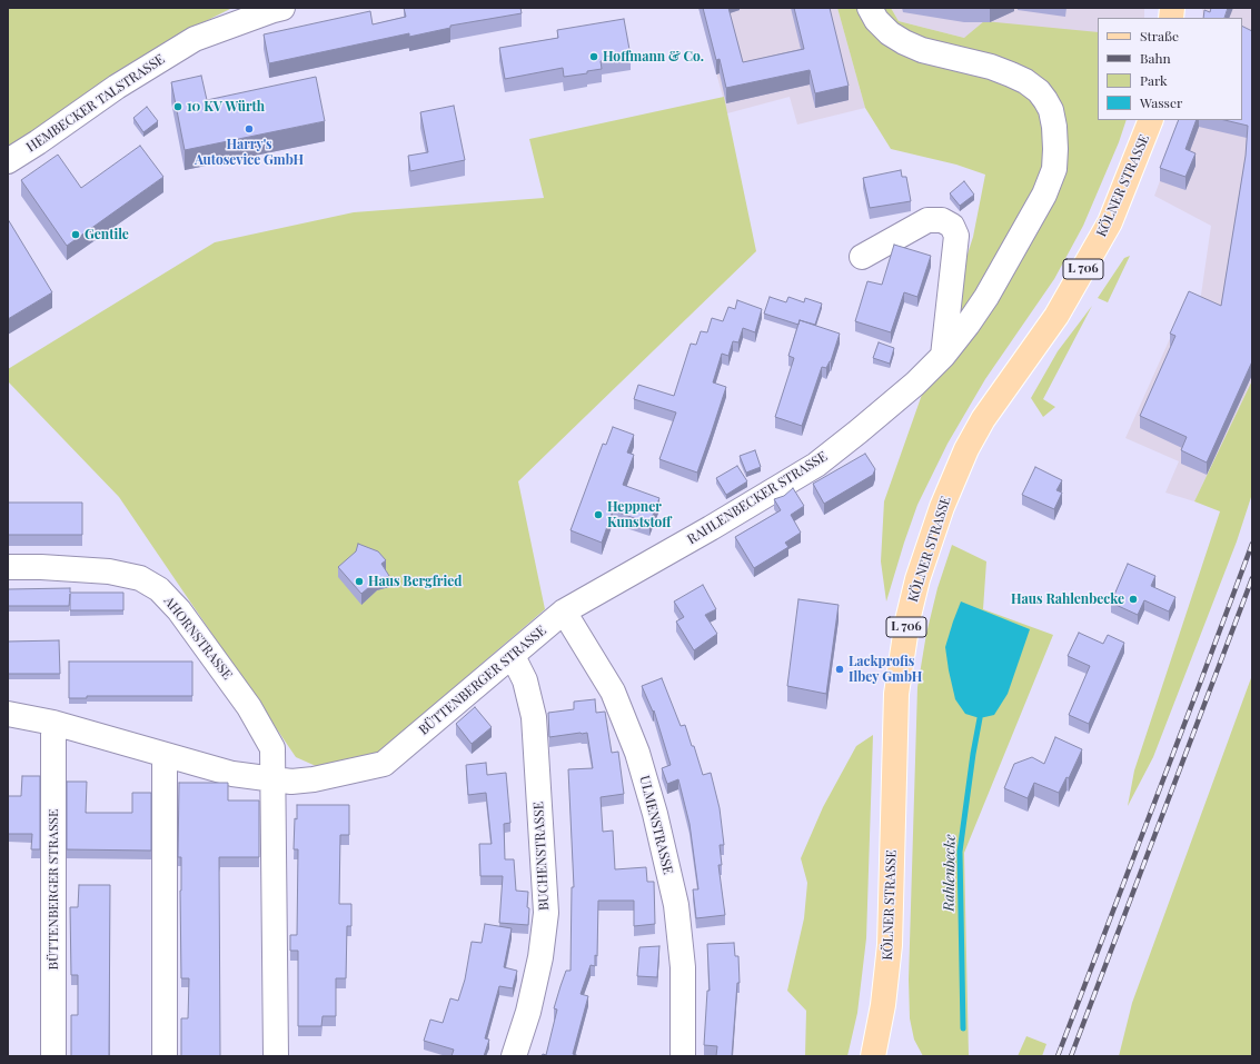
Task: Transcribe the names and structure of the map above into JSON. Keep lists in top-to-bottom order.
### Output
{
  "streets": {
    "main road": ["KÖLNER STRASSE", "L 706"],
    "street": [
      "HEMBECKER TALSTRASSE",
      "RAHLENBECKER STRASSE",
      "AHORNSTRASSE",
      "BÜTTENBERGER STRASSE",
      "ULMENSTRASSE",
      "BUCHENSTRASSE"
    ]
  },
  "crossings": [
    ["RAHLENBECKER STRASSE", "BÜTTENBERGER STRASSE"],
    ["AHORNSTRASSE", "BÜTTENBERGER STRASSE"],
    ["BÜTTENBERGER STRASSE", "ULMENSTRASSE"],
    ["BÜTTENBERGER STRASSE", "BUCHENSTRASSE"]
  ],
  "water": ["Rahlenbecke"],
  "places": [
    "Hoffmann & Co.",
    "10 KV Würth",
    "Harry's Autosevice GmbH",
    "Gentile",
    "Heppner Kunststoff",
    "Haus Bergfried",
    "Haus Rahlenbecke",
    "Lackprofis Ilbey GmbH"
  ],
  "legend": [
    "Straße",
    "Bahn",
    "Park",
    "Wasser"
  ]
}
